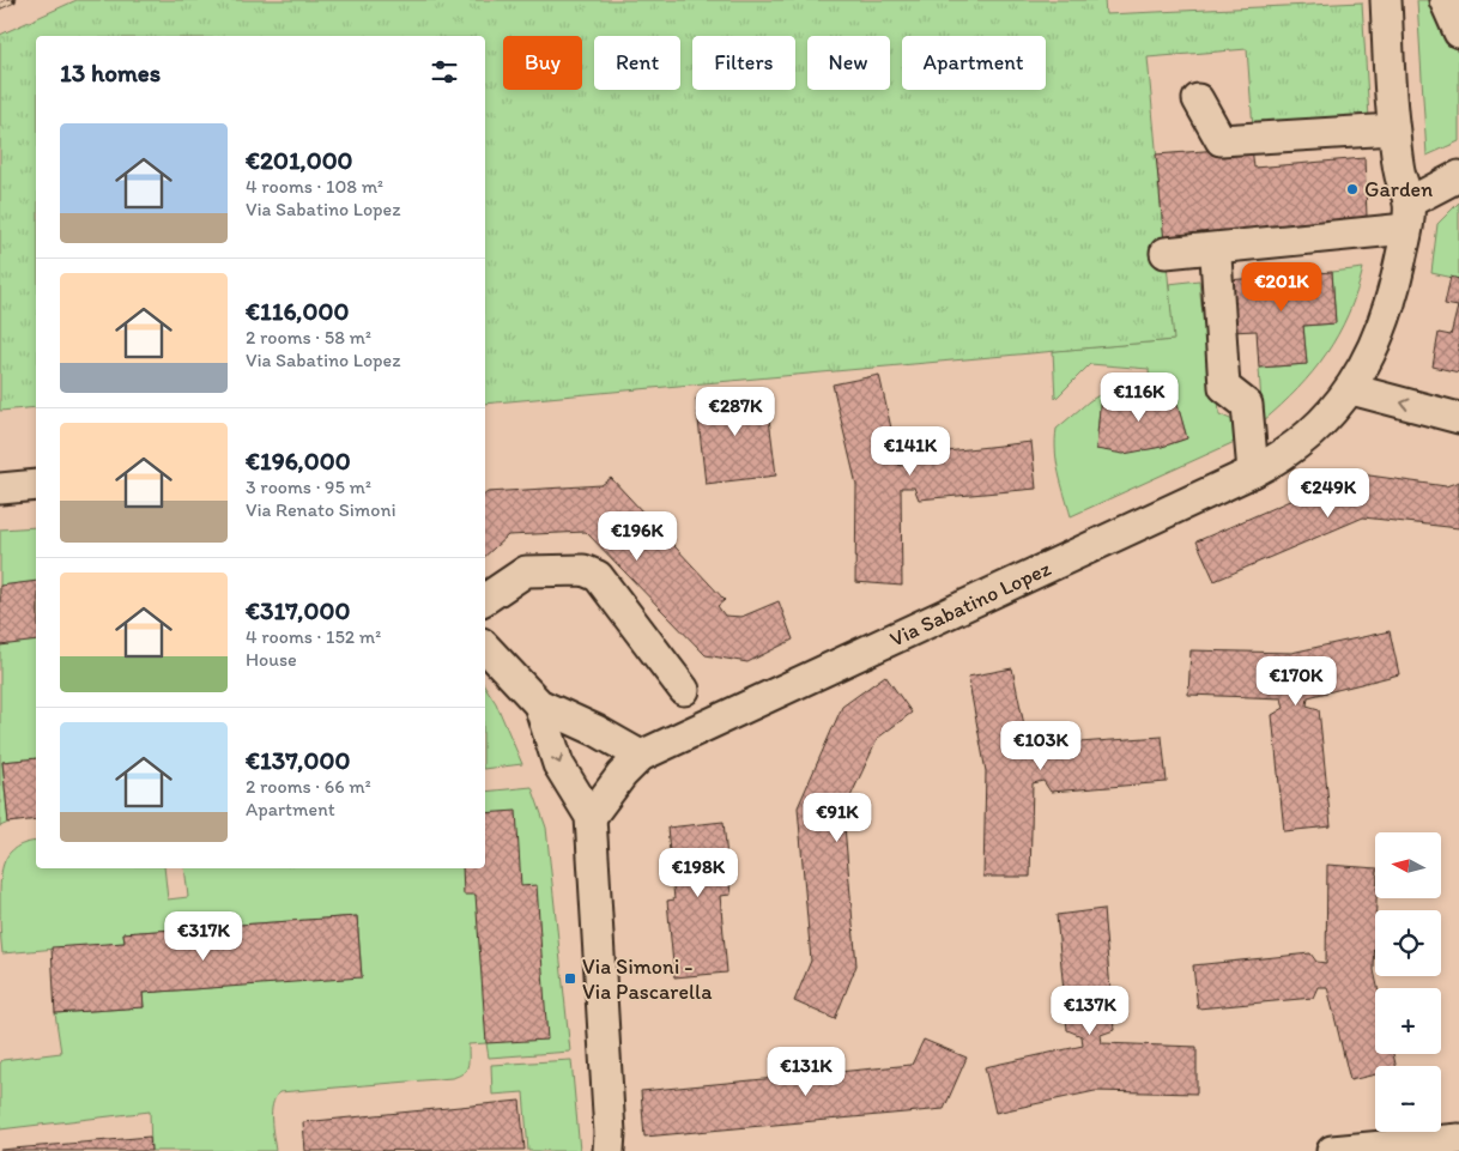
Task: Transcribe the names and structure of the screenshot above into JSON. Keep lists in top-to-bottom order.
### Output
{
  "streets": {
    "street": ["Via Sabatino Lopez"]
  },
  "places": {
    "other": ["Garden"],
    "transit": ["Via Simoni - Via Pascarella"]
  },
  "north": "left",
  "page": {
    "chip": [
      "Buy",
      "Rent",
      "Filters",
      "New",
      "Apartment"
    ],
    "heading": "13 homes",
    "list": [
      {
        "name": "€201,000",
        "note": "4 rooms · 108 m² · Via Sabatino Lopez"
      },
      {
        "name": "€116,000",
        "note": "2 rooms · 58 m² · Via Sabatino Lopez"
      },
      {
        "name": "€196,000",
        "note": "3 rooms · 95 m² · Via Renato Simoni"
      },
      {
        "name": "€317,000",
        "note": "4 rooms · 152 m² · House"
      },
      {
        "name": "€137,000",
        "note": "2 rooms · 66 m² · Apartment"
      }
    ],
    "price": [
      "€201K",
      "€116K",
      "€287K",
      "€141K",
      "€249K",
      "€196K",
      "€170K",
      "€103K",
      "€91K",
      "€198K",
      "€317K",
      "€137K",
      "€131K"
    ],
    "map_buttons": ["+", "−"]
  }
}
